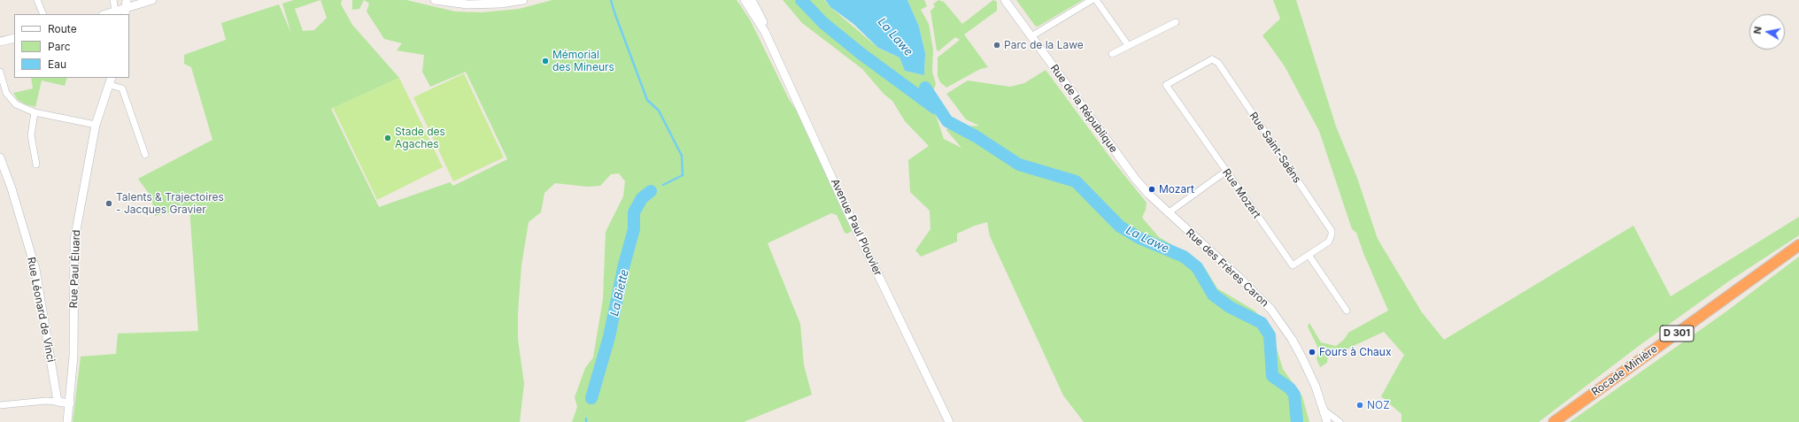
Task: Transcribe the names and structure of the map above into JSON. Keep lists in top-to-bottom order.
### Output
{
  "streets": {
    "highway": ["D 301", "Rocade Minière"],
    "main road": [
      "Rue de la République",
      "Avenue Paul Plouvier",
      "Rue des Frères Caron",
      "Rue Paul Éluard",
      "Rue Léonard de Vinci"
    ],
    "street": ["Rue Saint-Saëns", "Rue Mozart"]
  },
  "crossings": [
    ["Rue de la République", "Rue des Frères Caron"],
    ["Rue Saint-Saëns", "Rue Mozart"]
  ],
  "water": ["La Lawe", "La Biette"],
  "places": [
    "Parc de la Lawe",
    "Mémorial des Mineurs",
    "Stade des Agaches",
    "Mozart",
    "Talents & Trajectoires - Jacques Gravier",
    "Fours à Chaux",
    "NOZ"
  ],
  "legend": ["Route", "Parc", "Eau"],
  "north": "left"
}
